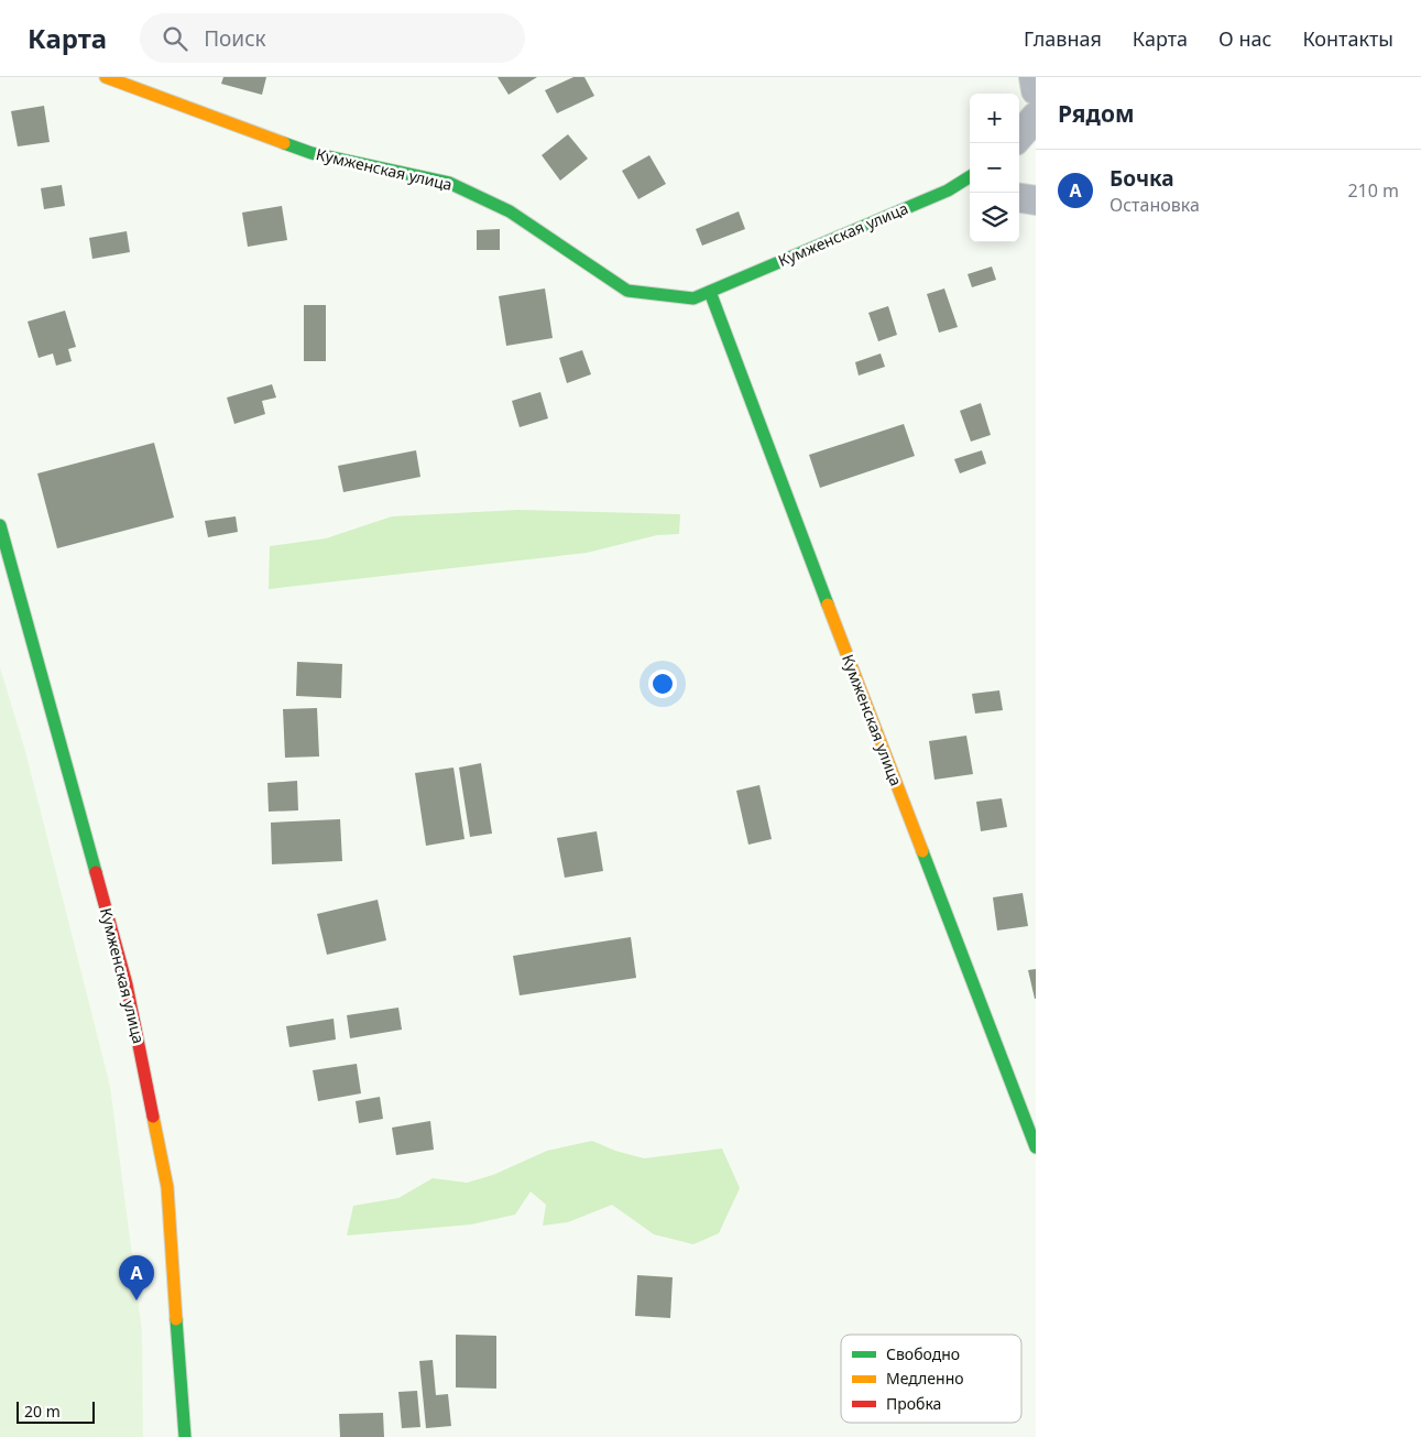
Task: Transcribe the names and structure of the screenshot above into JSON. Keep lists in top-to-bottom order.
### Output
{
  "streets": {
    "street": ["Кумженская улица"]
  },
  "legend": ["Свободно", "Медленно", "Пробка"],
  "scale_bar": "20 m",
  "page": {
    "header": "Карта",
    "search": "Поиск",
    "nav": [
      "Главная",
      "Карта",
      "О нас",
      "Контакты"
    ],
    "heading": "Рядом",
    "map_buttons": ["+", "−"],
    "list": [
      {
        "mark": "A",
        "name": "Бочка",
        "note": "Остановка",
        "value": "210 m"
      }
    ],
    "pins": "A",
    "scale": "20 m"
  }
}
